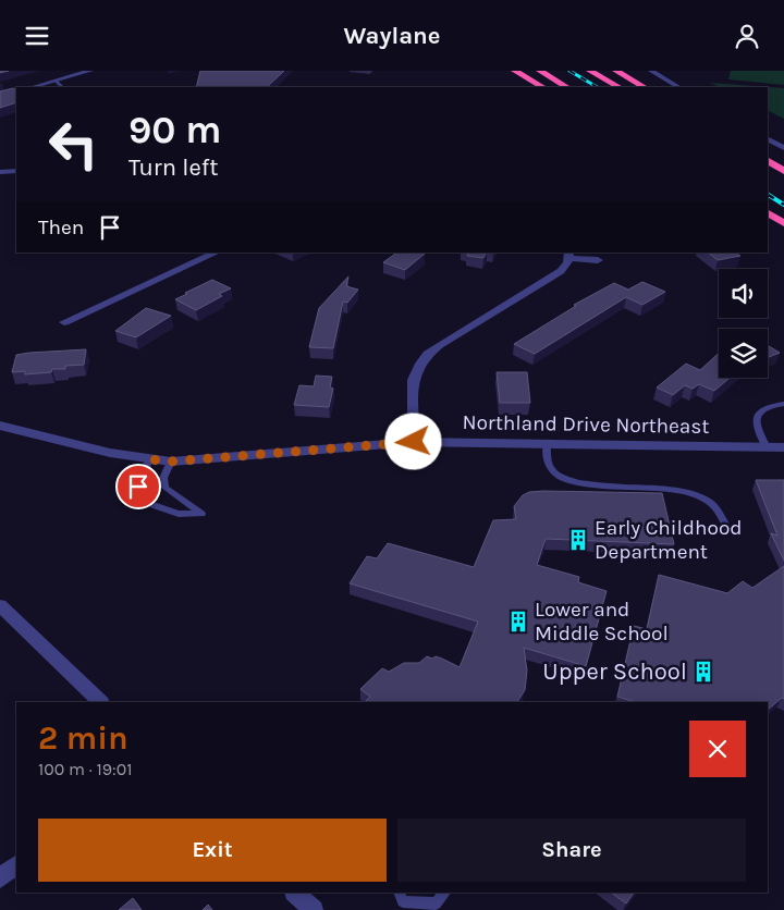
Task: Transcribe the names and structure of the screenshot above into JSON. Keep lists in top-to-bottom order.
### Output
{
  "streets": {
    "street": ["Northland Drive Northeast"]
  },
  "places": {
    "building": ["Early Childhood Department", "Lower and Middle School", "Upper School"]
  },
  "page": {
    "header": "Waylane",
    "turn": ["90 m", "Turn left"],
    "then": "Then",
    "heading": ["2 min", "100 m · 19:01"],
    "buttons": ["Exit", "Share"]
  }
}
